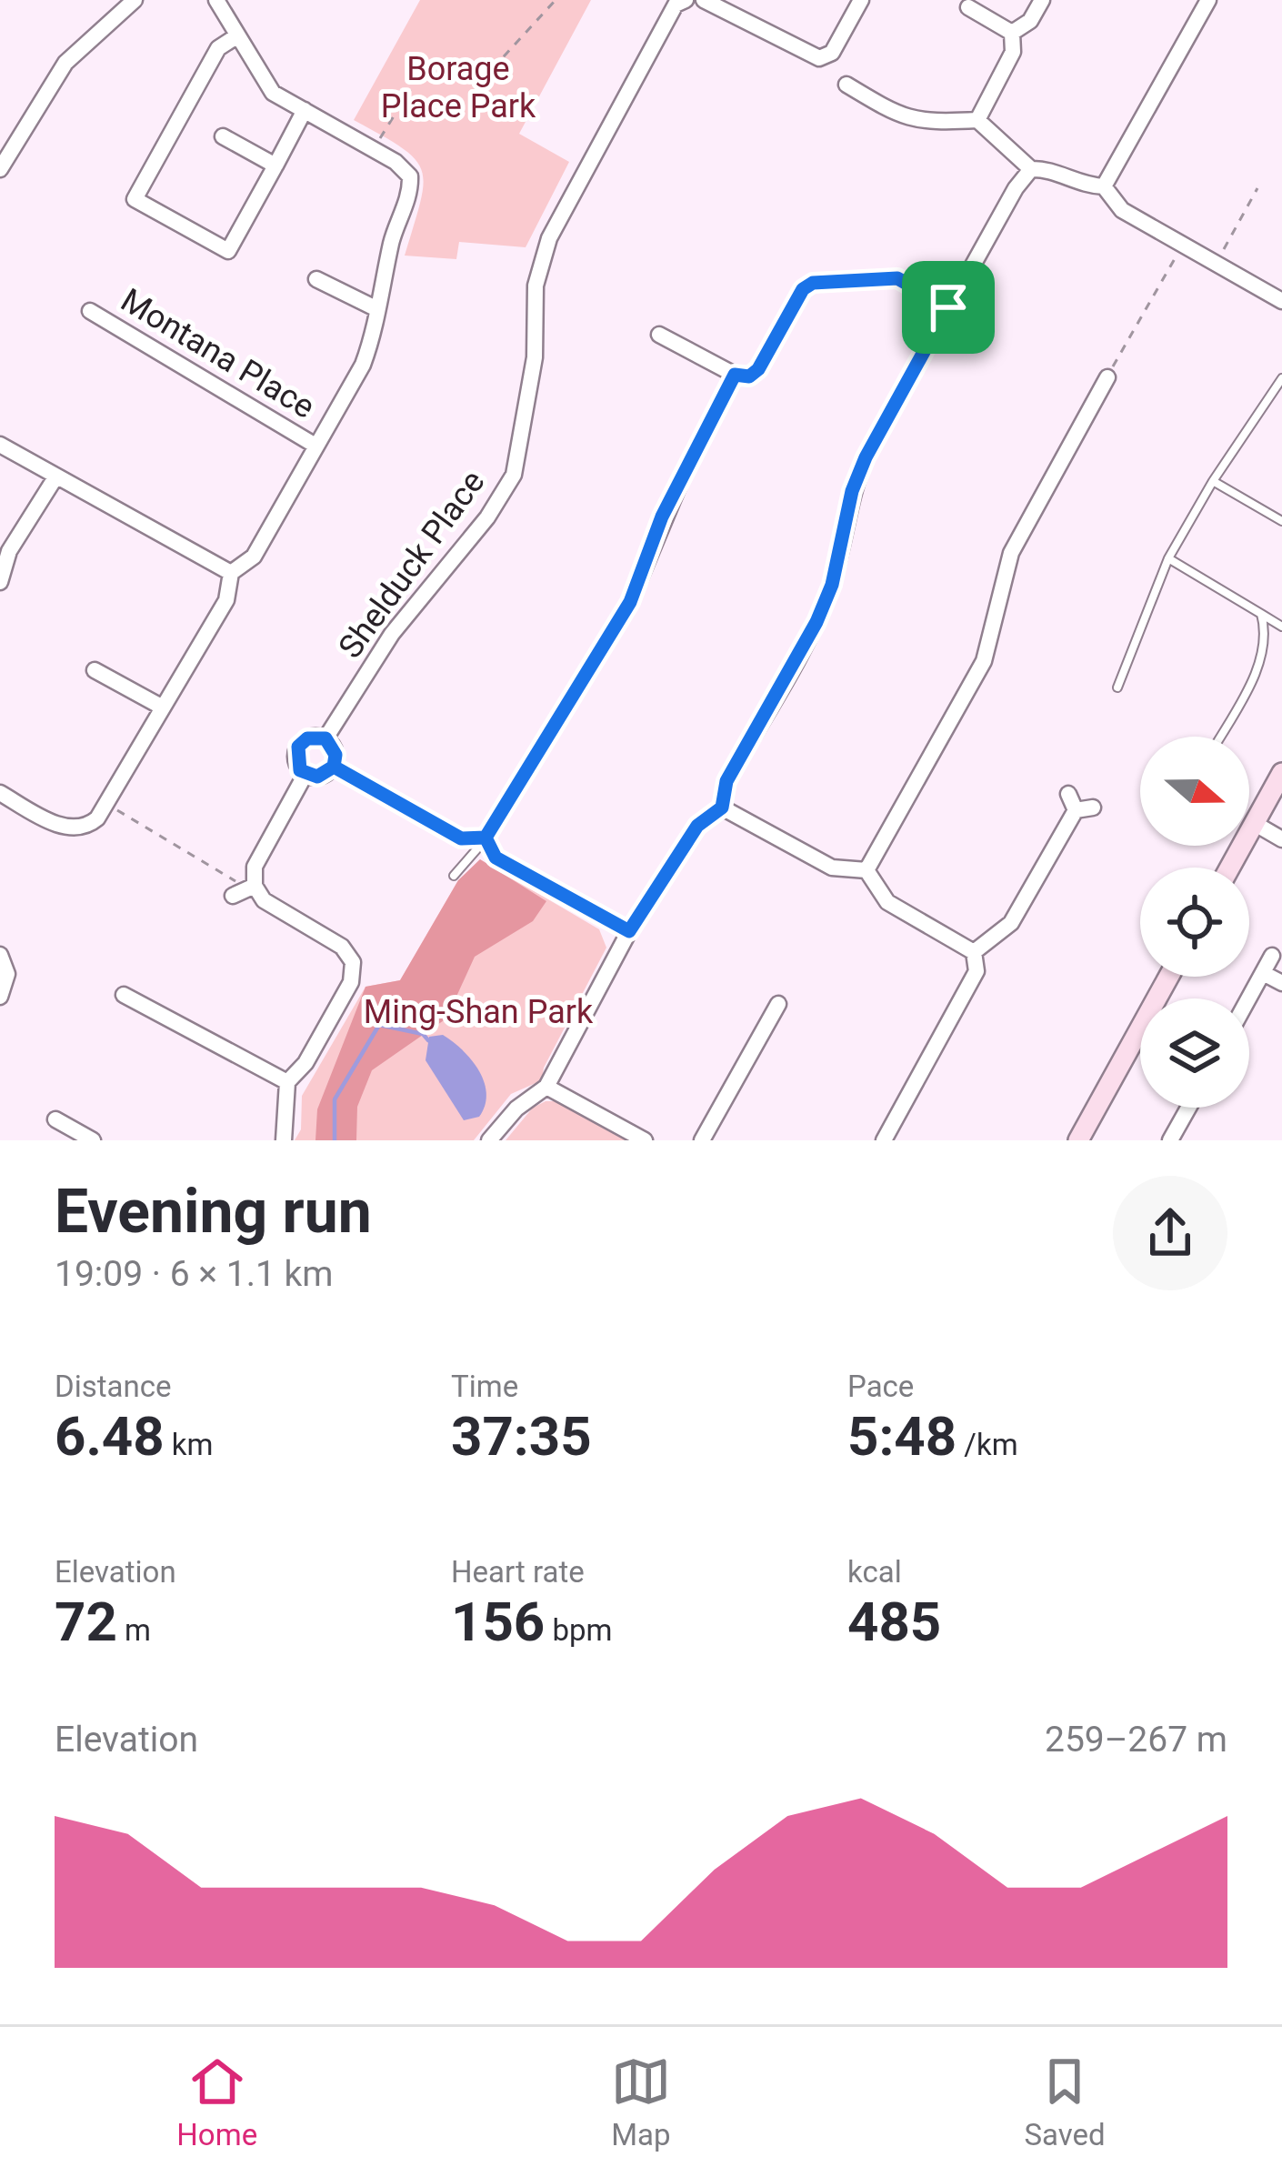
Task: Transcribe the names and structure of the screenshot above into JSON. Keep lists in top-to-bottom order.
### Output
{
  "streets": {
    "street": ["Montana Place", "Shelduck Place"]
  },
  "parks": ["Borage Place Park", "Ming-Shan Park"],
  "north": "right",
  "page": {
    "heading": ["Evening run", "19:09 · 6 × 1.1 km"],
    "stats": [
      ["Distance", "6.48 km"],
      ["Time", "37:35"],
      ["Pace", "5:48 /km"],
      ["Elevation", "72 m"],
      ["Heart rate", "156 bpm"],
      ["kcal", "485"]
    ],
    "chart": ["Elevation", "259–267 m"],
    "tabs": ["Home", "Map", "Saved"]
  }
}
